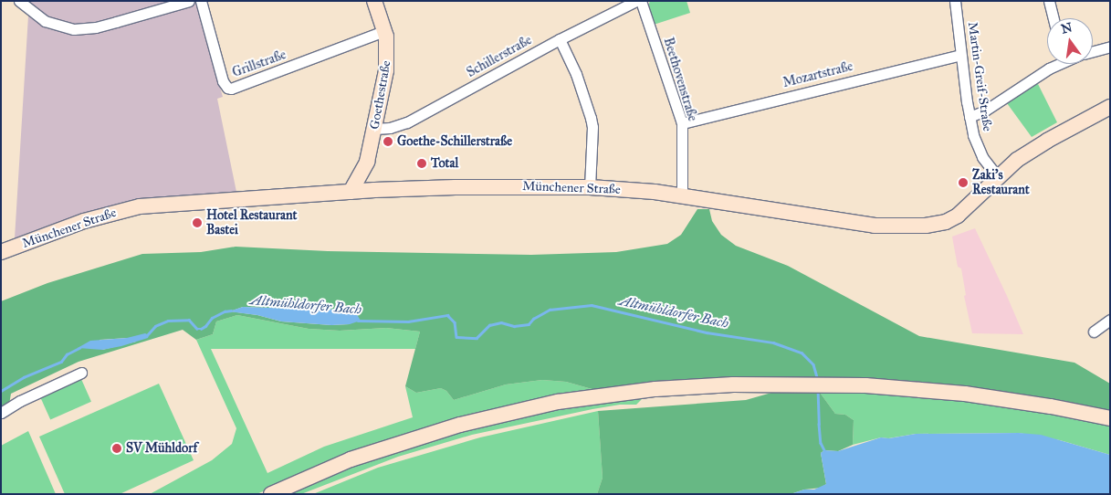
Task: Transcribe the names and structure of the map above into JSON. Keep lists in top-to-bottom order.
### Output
{
  "streets": {
    "street": [
      "Schillerstraße",
      "Grillstraße",
      "Mozartstraße",
      "Martin-Greif-Straße",
      "Beethovenstraße",
      "Goethestraße",
      "Münchener Straße"
    ]
  },
  "crossings": [
    ["Schillerstraße", "Goethestraße"],
    ["Grillstraße", "Goethestraße"],
    ["Mozartstraße", "Martin-Greif-Straße"],
    ["Mozartstraße", "Beethovenstraße"],
    ["Martin-Greif-Straße", "Münchener Straße"],
    ["Beethovenstraße", "Münchener Straße"],
    ["Goethestraße", "Münchener Straße"]
  ],
  "water": ["Altmühldorfer Bach"],
  "places": [
    "Goethe-Schillerstraße",
    "Total",
    "Zaki's Restaurant",
    "Hotel Restaurant Bastei",
    "SV Mühldorf"
  ],
  "north": "top"
}
